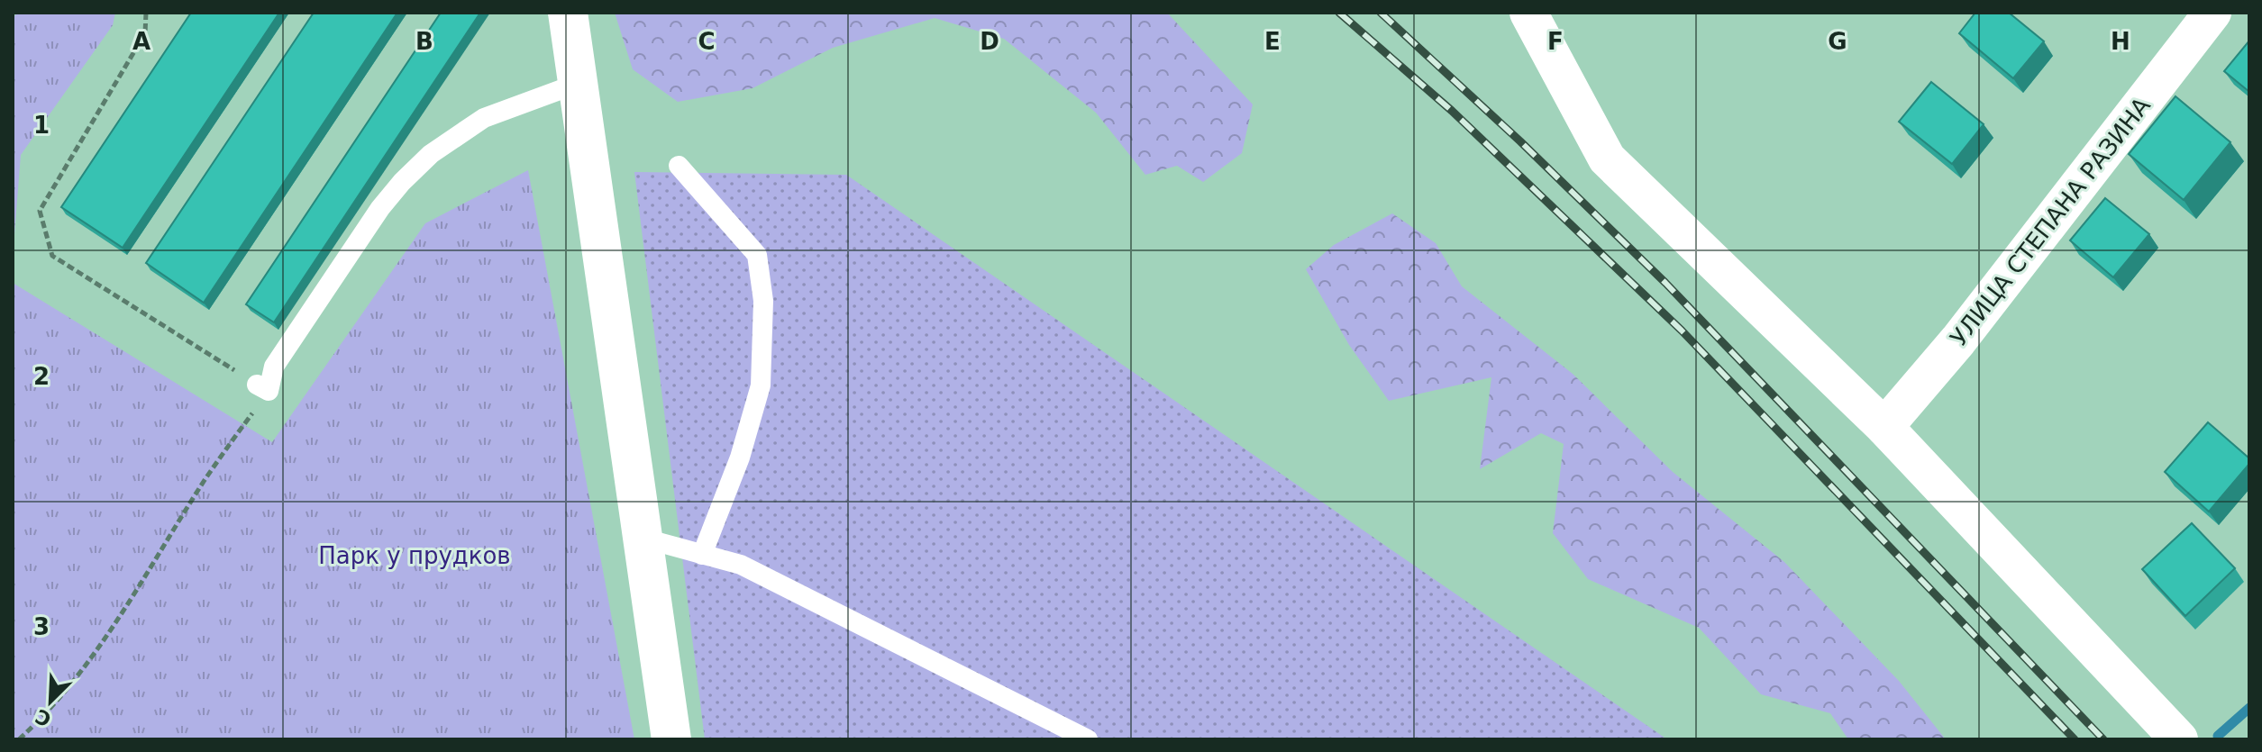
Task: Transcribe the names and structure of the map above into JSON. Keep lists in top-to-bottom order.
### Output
{
  "streets": {
    "street": ["УЛИЦА СТЕПАНА РАЗИНА"]
  },
  "parks": ["Парк у прудков"],
  "north": "bottom left",
  "grid": {
    "columns": [
      "A",
      "B",
      "C",
      "D",
      "E",
      "F",
      "G",
      "H"
    ],
    "rows": ["1", "2", "3"]
  }
}
